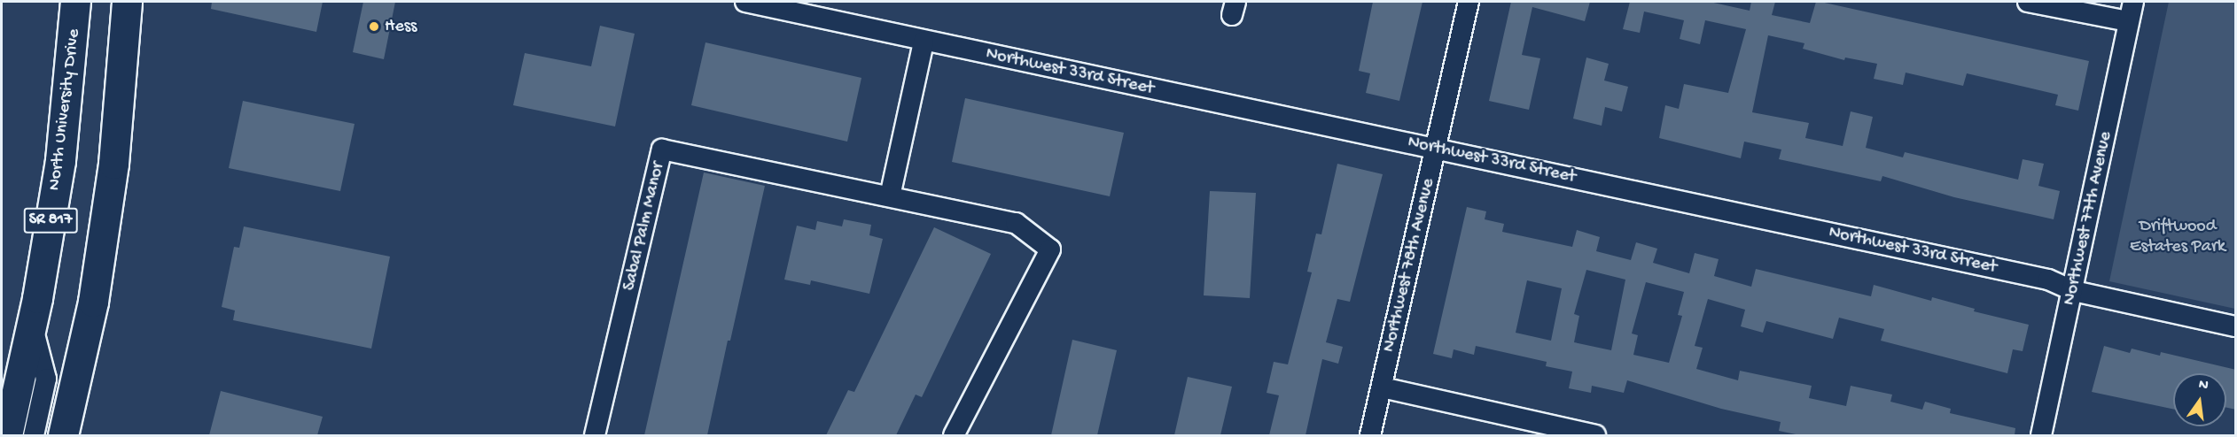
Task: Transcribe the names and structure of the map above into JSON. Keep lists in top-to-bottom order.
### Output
{
  "streets": {
    "main road": ["North University Drive", "SR 817"],
    "street": [
      "Northwest 33rd Street",
      "Northwest 77th Avenue",
      "Sabal Palm Manor",
      "Northwest 78th Avenue"
    ]
  },
  "crossings": [
    ["Northwest 33rd Street", "Northwest 77th Avenue"],
    ["Northwest 33rd Street", "Northwest 78th Avenue"]
  ],
  "parks": ["Driftwood Estates Park"],
  "places": ["Hess"],
  "north": "top"
}
